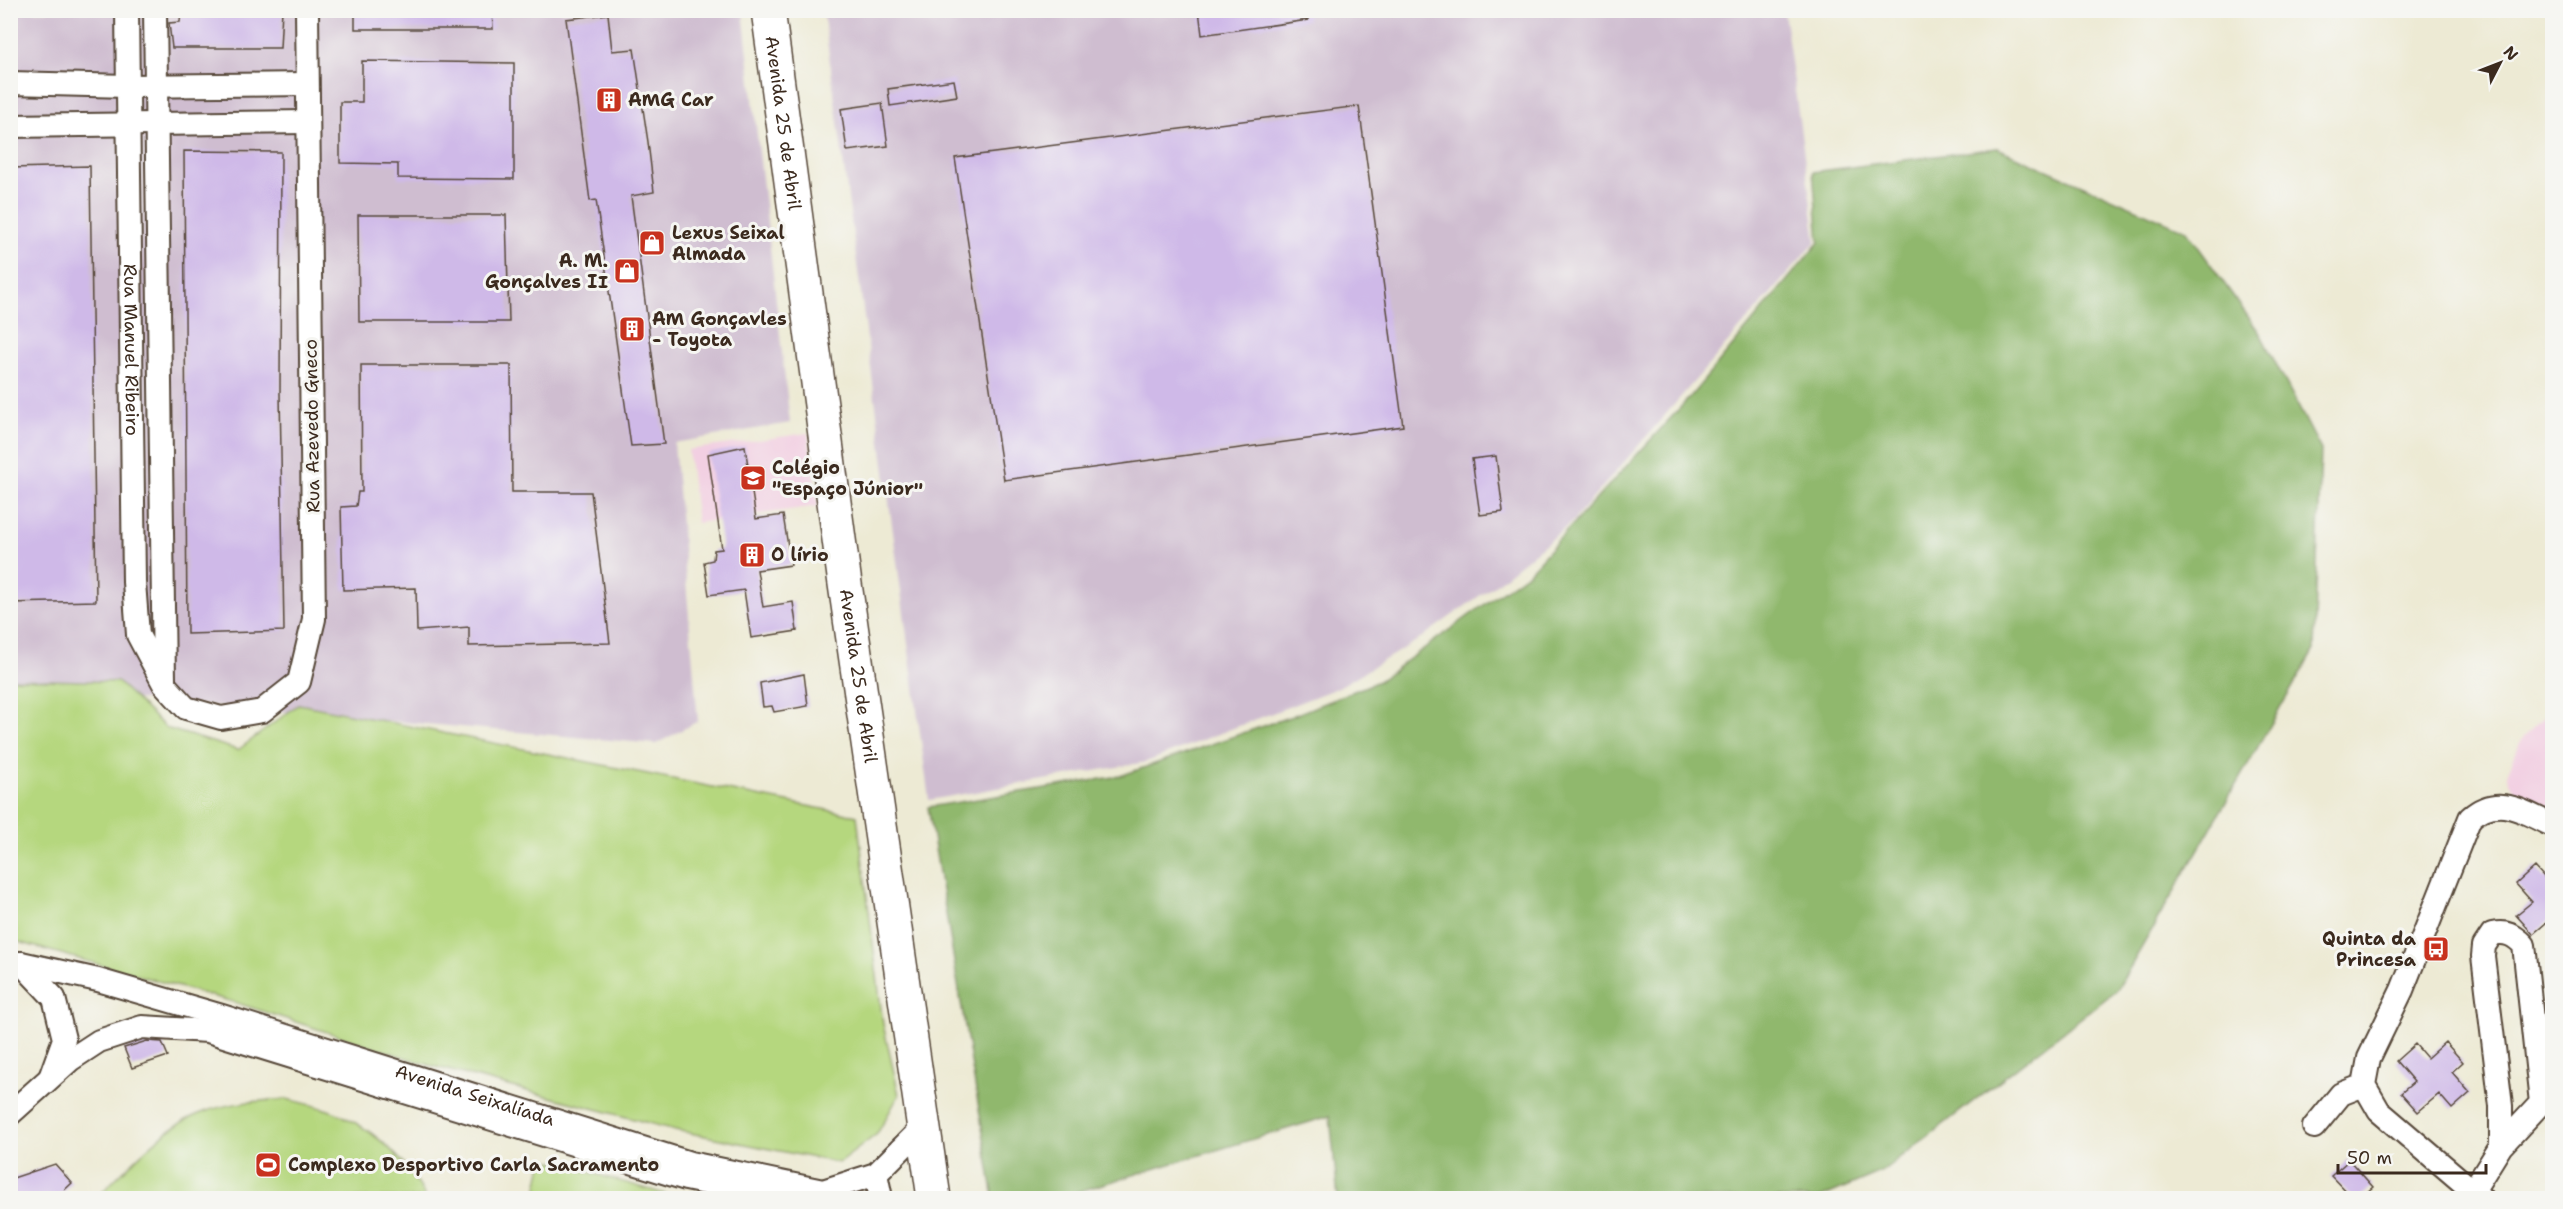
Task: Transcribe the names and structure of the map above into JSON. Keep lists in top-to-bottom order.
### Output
{
  "streets": {
    "main road": ["Avenida 25 de Abril"],
    "street": ["Rua Manuel Ribeiro", "Rua Azevedo Gneco", "Avenida Seixalíada"]
  },
  "crossings": [
    ["Avenida 25 de Abril", "Avenida Seixalíada"],
    ["Rua Manuel Ribeiro", "Rua Azevedo Gneco"]
  ],
  "places": {
    "building": ["AMG Car", "AM Gonçavles - Toyota", "O lírio"],
    "shop": ["Lexus Seixal Almada", "A. M. Gonçalves II"],
    "school or university": ["Colégio \"Espaço Júnior\""],
    "bus stop": ["Quinta da Princesa"],
    "sports": ["Complexo Desportivo Carla Sacramento"]
  },
  "scale_bar": "50 m",
  "north": "top right"
}
